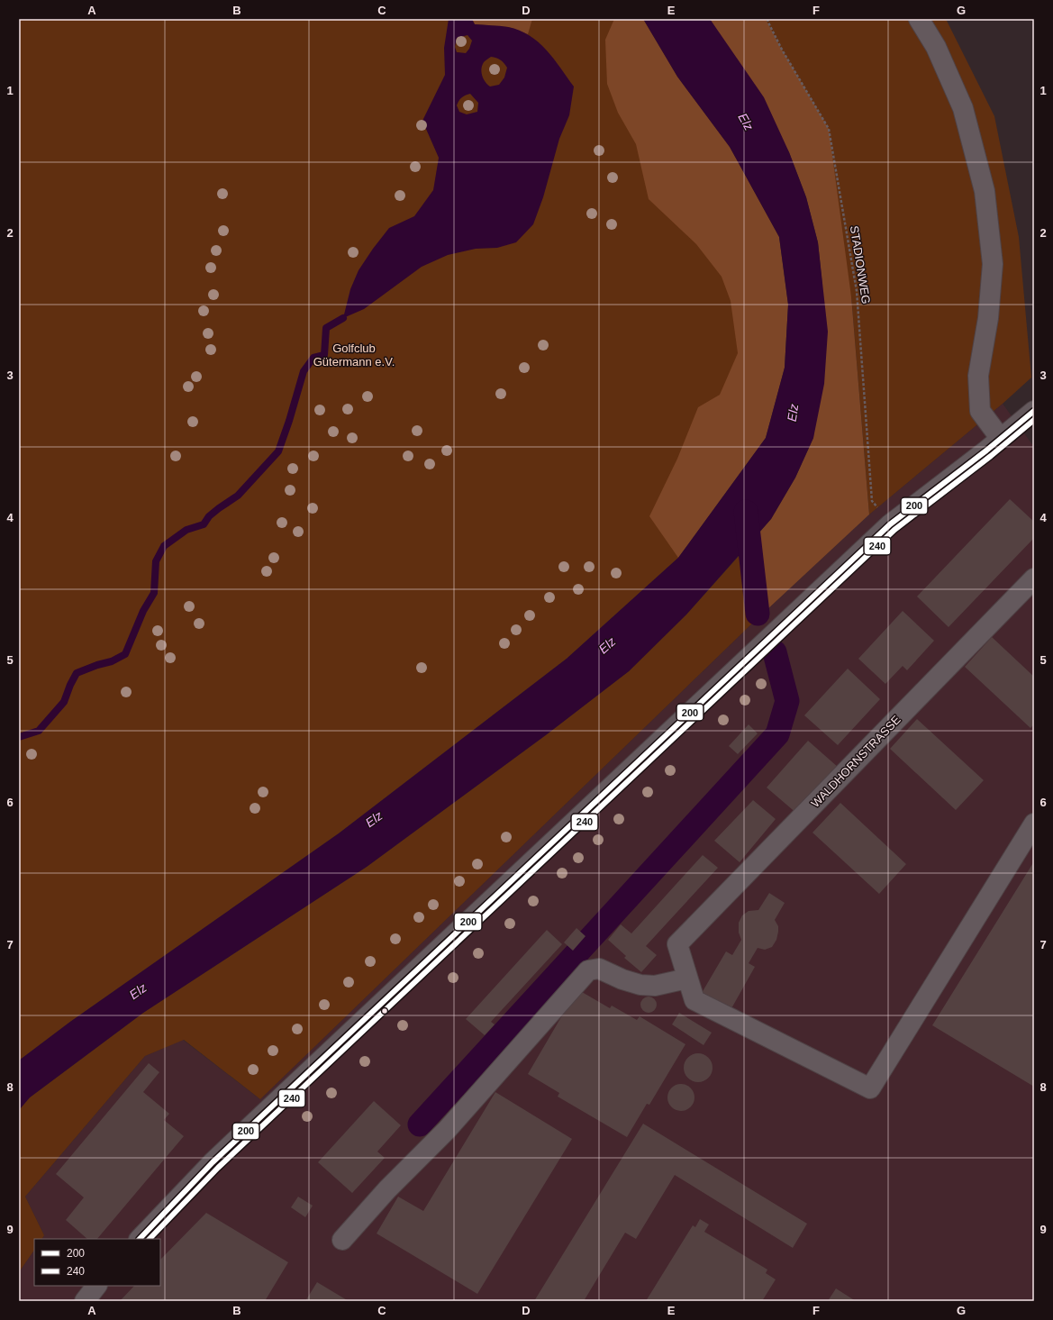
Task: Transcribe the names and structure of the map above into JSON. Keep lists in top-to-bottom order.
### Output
{
  "streets": {
    "street": ["WALDHORNSTRASSE"],
    "path": ["STADIONWEG"]
  },
  "water": ["Elz"],
  "parks": ["Golfclub Gütermann e.V."],
  "lines": ["transit line 200", "transit line 240"],
  "legend": ["200", "240"],
  "grid": {
    "columns": [
      "A",
      "B",
      "C",
      "D",
      "E",
      "F",
      "G"
    ],
    "rows": [
      "1",
      "2",
      "3",
      "4",
      "5",
      "6",
      "7",
      "8",
      "9"
    ]
  }
}
